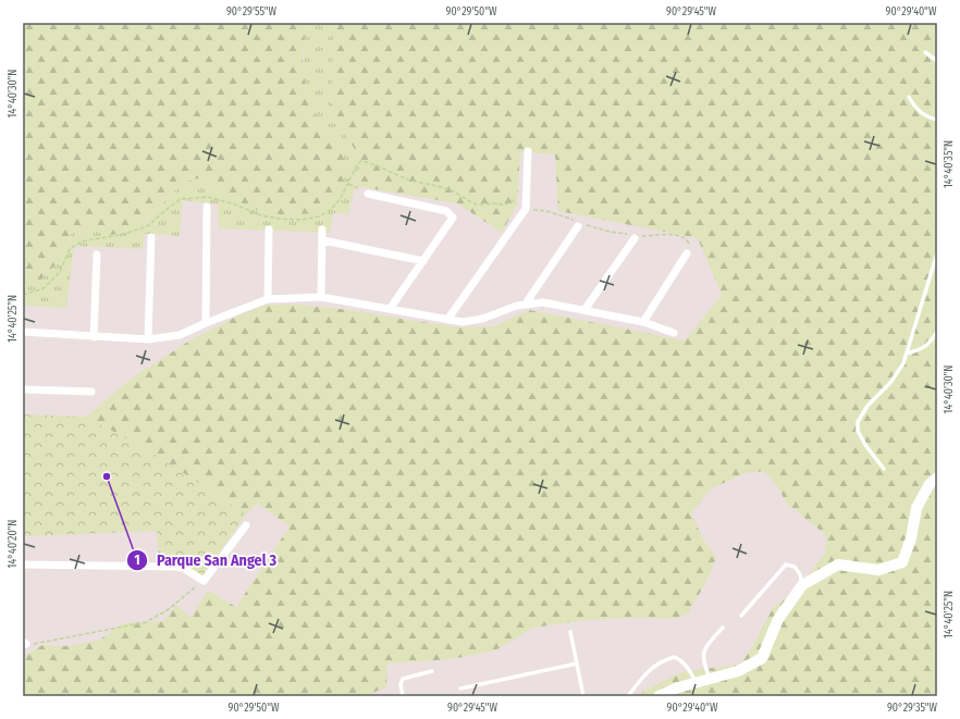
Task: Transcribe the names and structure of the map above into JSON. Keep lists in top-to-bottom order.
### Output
{
  "places": ["Parque San Angel 3"],
  "coordinates": [
    "90°29'55\"W",
    "90°29'50\"W",
    "90°29'45\"W",
    "90°29'40\"W",
    "14°40'30\"N",
    "14°40'35\"N",
    "14°40'25\"N",
    "14°40'20\"N",
    "90°29'35\"W"
  ]
}
